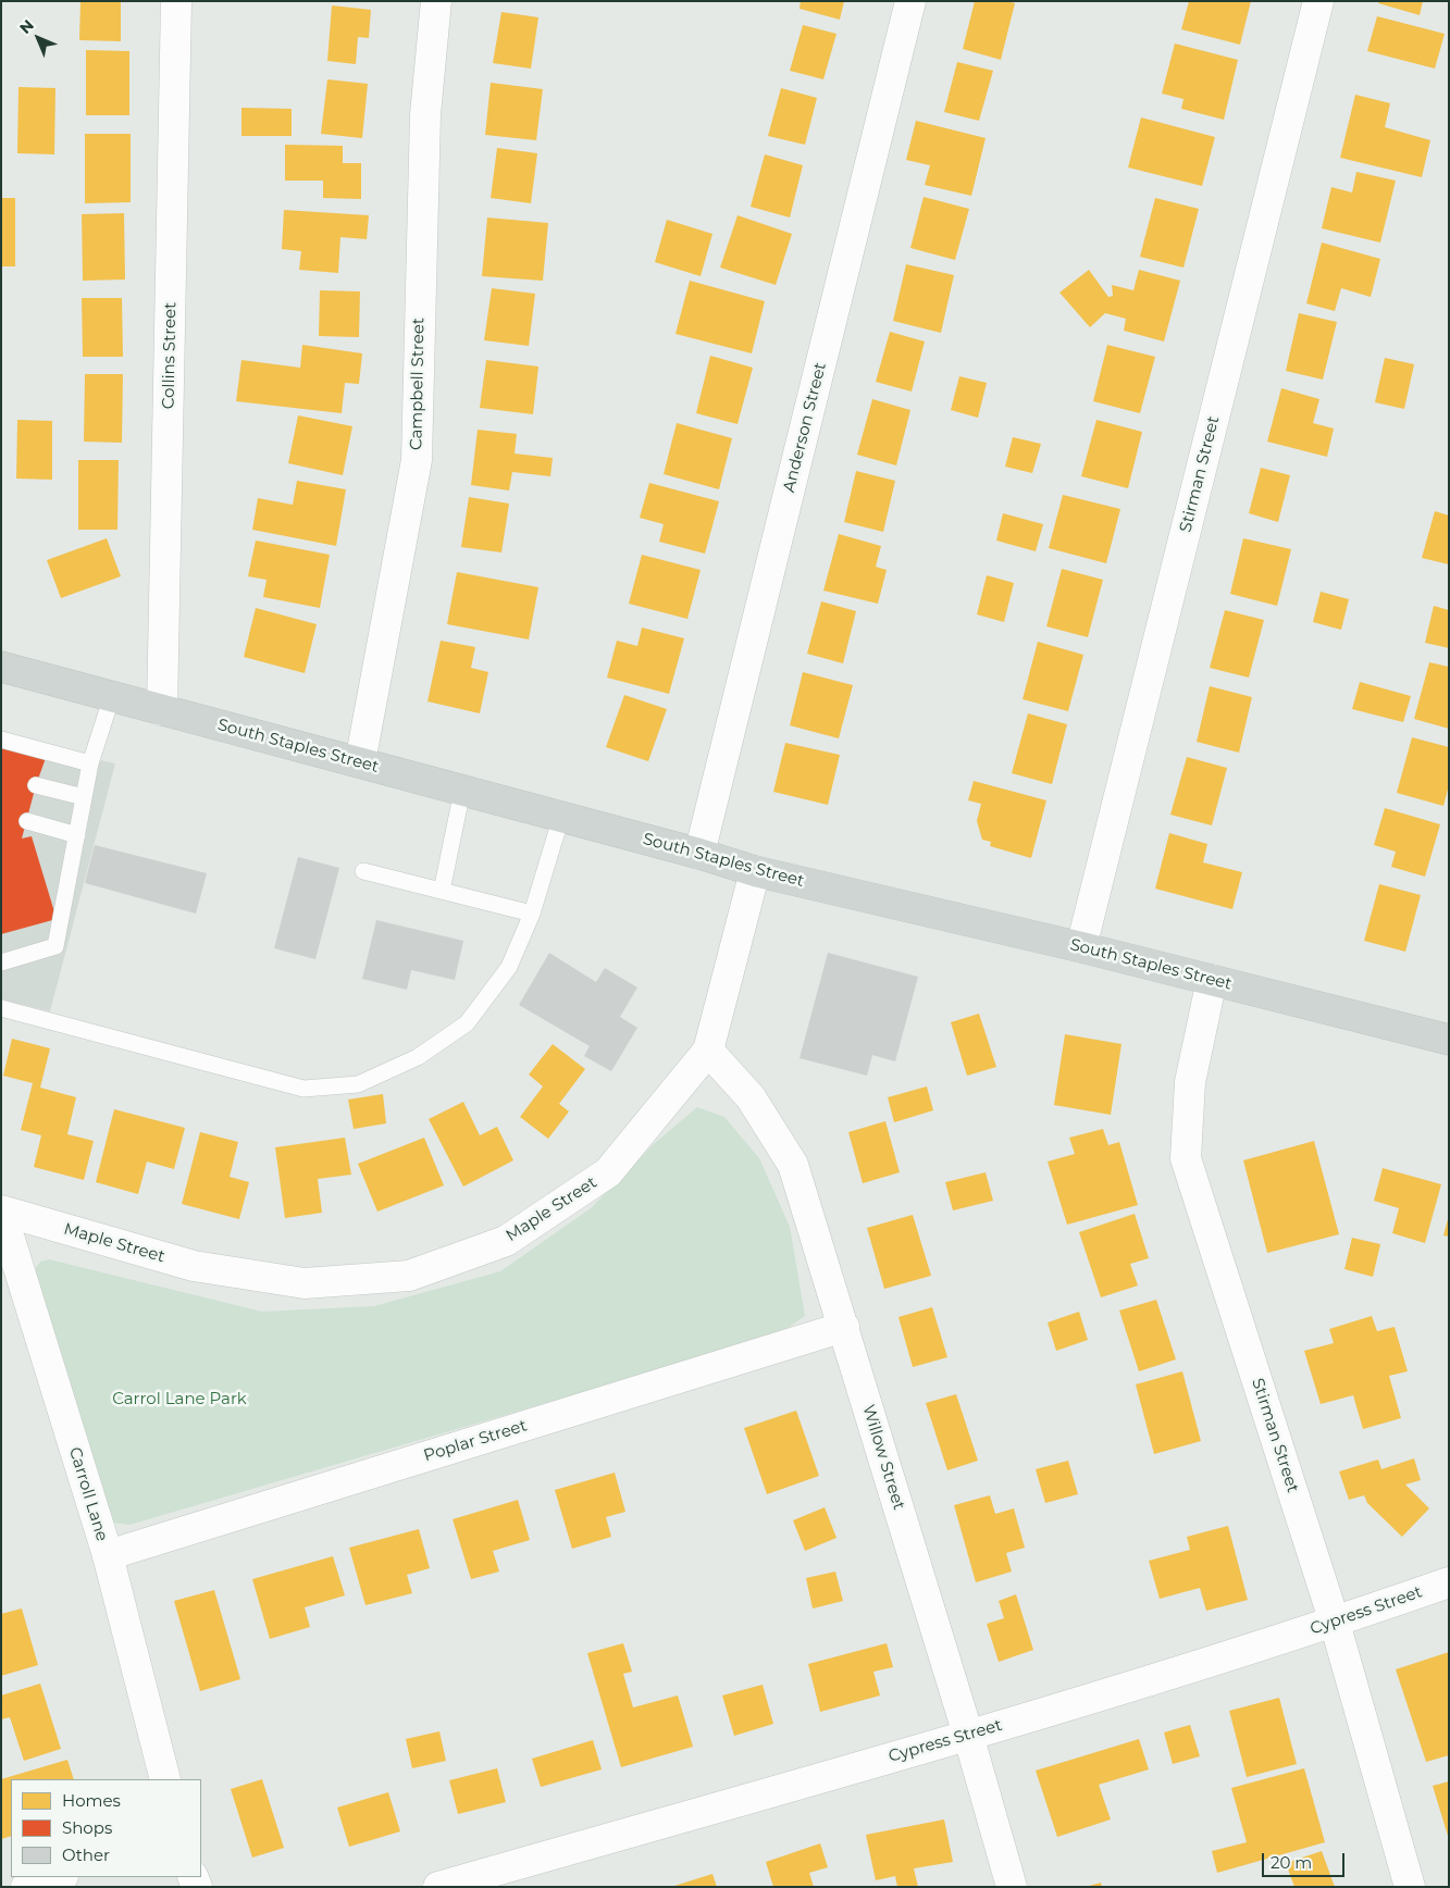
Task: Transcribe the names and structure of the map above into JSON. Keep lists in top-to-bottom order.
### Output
{
  "streets": {
    "main road": ["South Staples Street"],
    "street": [
      "Collins Street",
      "Campbell Street",
      "Anderson Street",
      "Stirman Street",
      "Maple Street",
      "Poplar Street",
      "Willow Street",
      "Carroll Lane",
      "Cypress Street"
    ]
  },
  "crossings": [
    ["Collins Street", "South Staples Street"],
    ["Campbell Street", "South Staples Street"],
    ["Anderson Street", "South Staples Street"],
    ["Stirman Street", "South Staples Street"],
    ["Stirman Street", "Cypress Street"],
    ["South Staples Street", "Maple Street"],
    ["Maple Street", "Willow Street"],
    ["Maple Street", "Carroll Lane"],
    ["Poplar Street", "Willow Street"],
    ["Poplar Street", "Carroll Lane"],
    ["Willow Street", "Cypress Street"]
  ],
  "parks": ["Carrol Lane Park"],
  "legend": ["Homes", "Shops", "Other"],
  "scale_bar": "20 m",
  "north": "top left"
}
